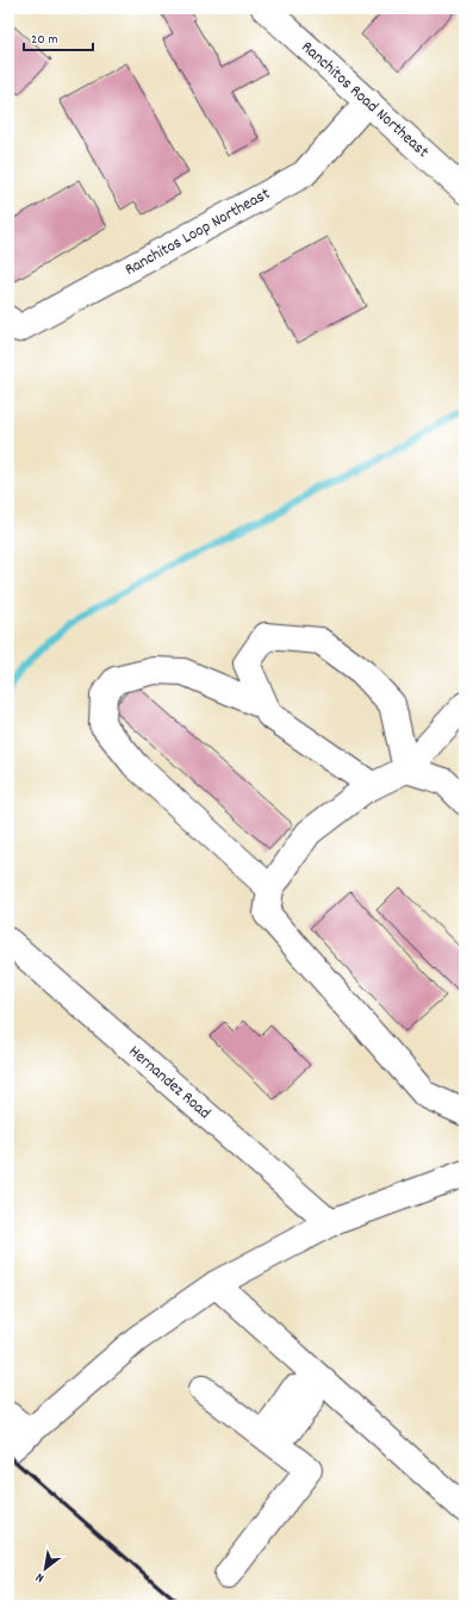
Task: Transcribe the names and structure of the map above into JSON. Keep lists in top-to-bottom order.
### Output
{
  "streets": {
    "street": ["Ranchitos Road Northeast", "Ranchitos Loop Northeast", "Hernandez Road"]
  },
  "crossings": [
    ["Ranchitos Road Northeast", "Ranchitos Loop Northeast"]
  ],
  "scale_bar": "20 m",
  "north": "bottom left"
}
